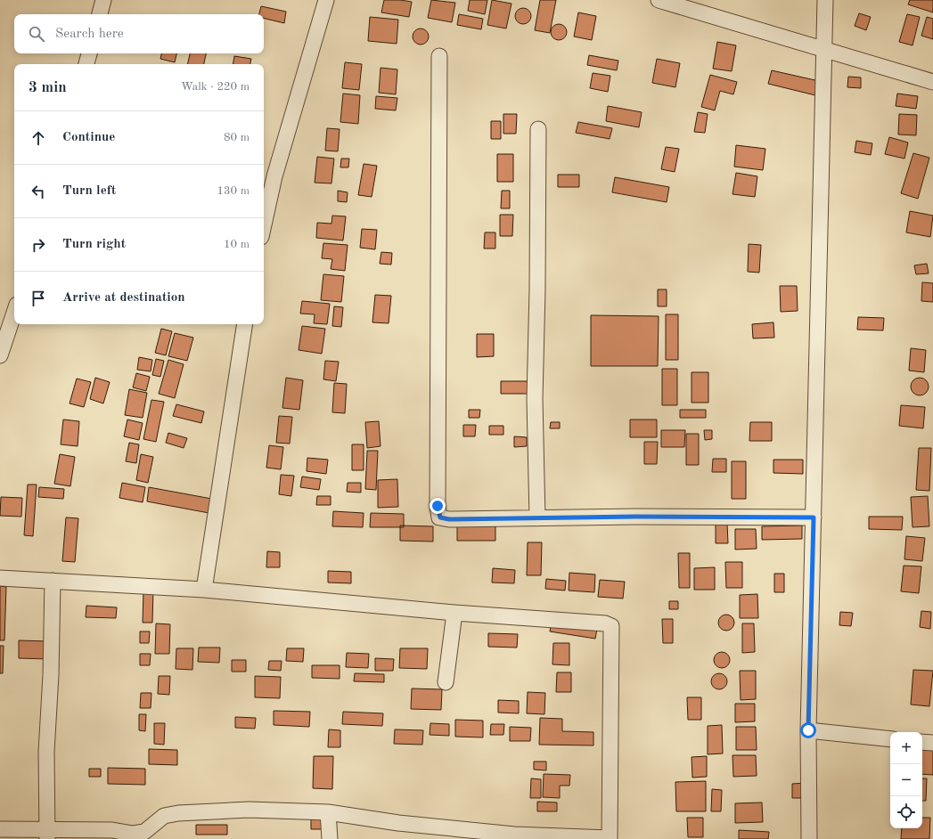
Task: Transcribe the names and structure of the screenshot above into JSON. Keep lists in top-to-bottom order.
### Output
{
  "page": {
    "search": "Search here",
    "heading": ["3 min", "Walk · 220 m"],
    "list": [
      ["Continue", "80 m"],
      ["Turn left", "130 m"],
      ["Turn right", "10 m"],
      "Arrive at destination"
    ],
    "map_buttons": ["+", "−"]
  }
}
